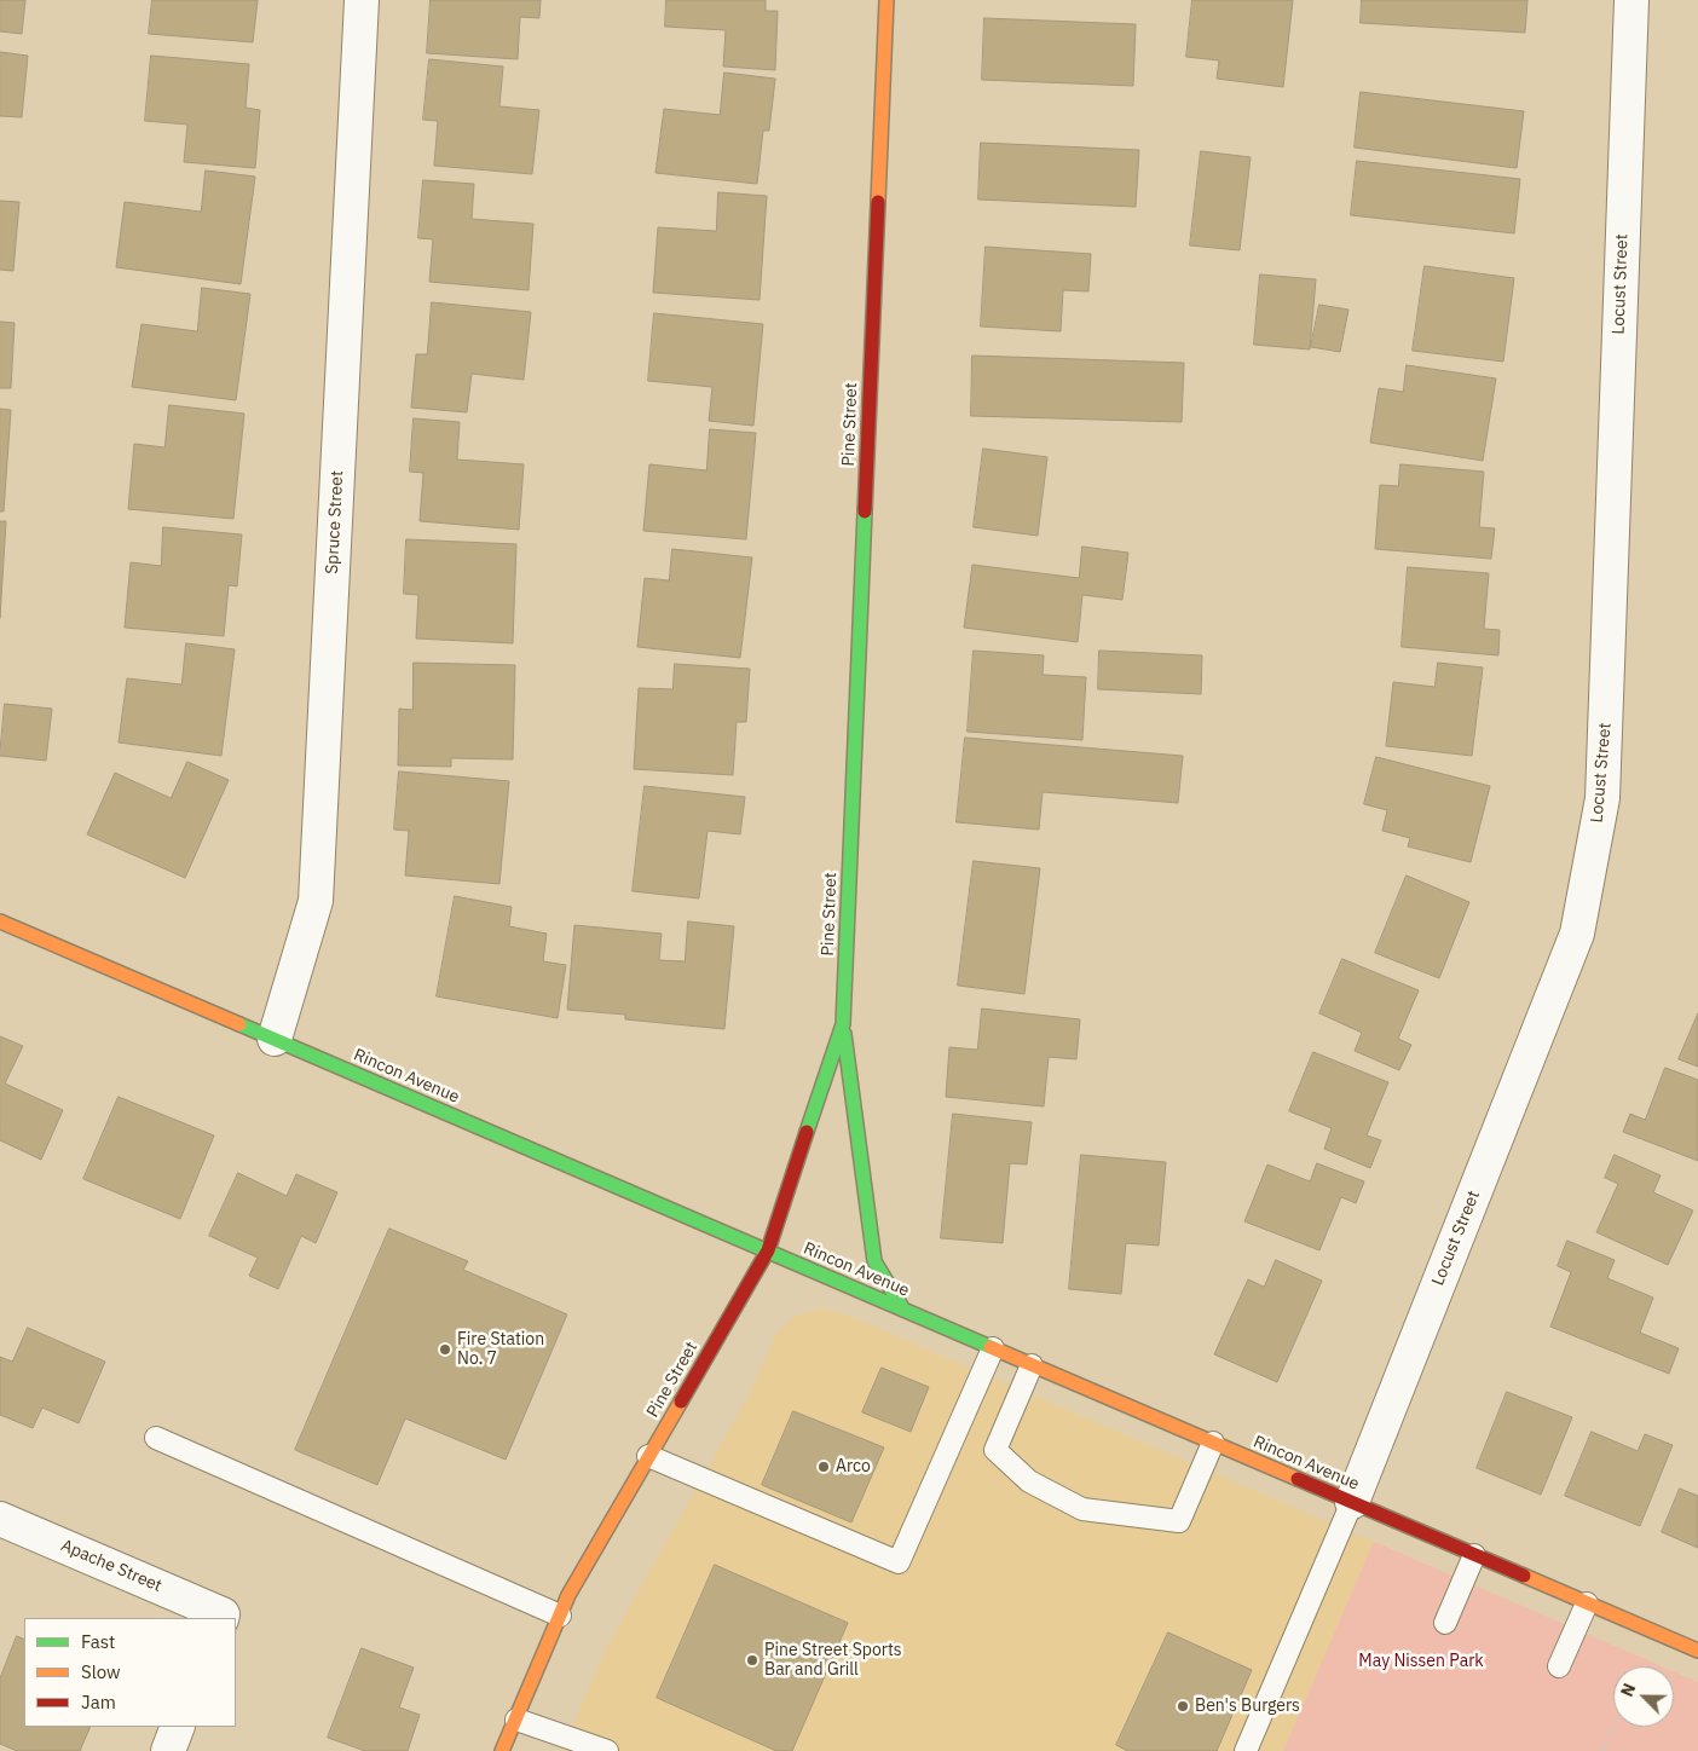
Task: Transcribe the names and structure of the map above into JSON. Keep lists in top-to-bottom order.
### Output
{
  "streets": {
    "street": [
      "Locust Street",
      "Pine Street",
      "Spruce Street",
      "Rincon Avenue",
      "Apache Street"
    ]
  },
  "crossings": [
    ["Locust Street", "Rincon Avenue"],
    ["Pine Street", "Rincon Avenue"],
    ["Spruce Street", "Rincon Avenue"]
  ],
  "parks": ["May Nissen Park"],
  "places": [
    "Fire Station No. 7",
    "Arco",
    "Pine Street Sports Bar and Grill",
    "Ben's Burgers"
  ],
  "legend": ["Fast", "Slow", "Jam"],
  "north": "top left"
}
